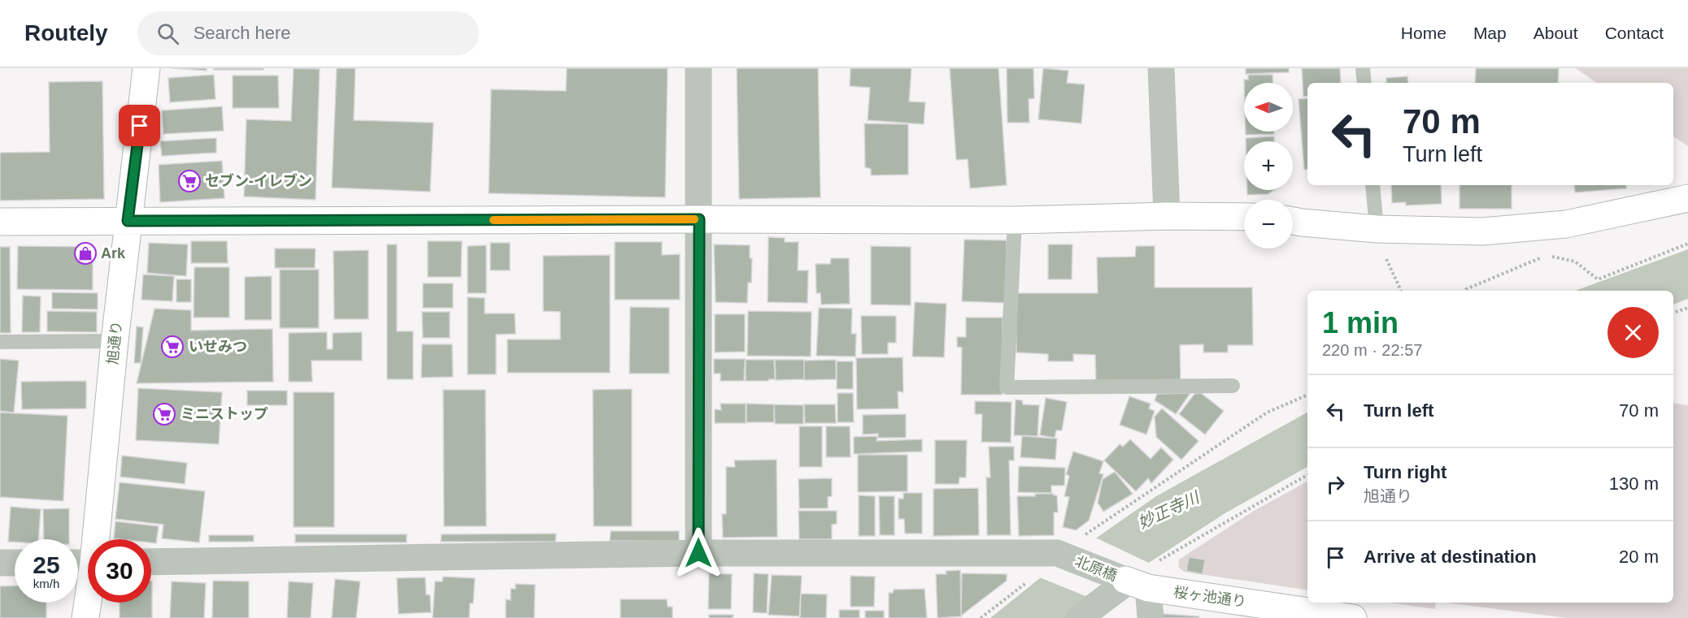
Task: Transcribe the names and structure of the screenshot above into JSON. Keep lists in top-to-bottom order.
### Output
{
  "streets": {
    "street": ["旭通り", "北原橋", "桜ヶ池通り"]
  },
  "crossings": [
    ["北原橋", "桜ヶ池通り"]
  ],
  "water": ["妙正寺川"],
  "places": {
    "supermarket": ["セブン-イレブン", "いせみつ", "ミニストップ"],
    "shop": ["Ark"]
  },
  "north": "left",
  "page": {
    "header": "Routely",
    "search": "Search here",
    "nav": [
      "Home",
      "Map",
      "About",
      "Contact"
    ],
    "map_buttons": ["+", "−"],
    "turn": ["70 m", "Turn left"],
    "heading": ["1 min", "220 m · 22:57"],
    "list": [
      {
        "name": "Turn left",
        "value": "70 m"
      },
      {
        "name": "Turn right",
        "note": "旭通り",
        "value": "130 m"
      },
      {
        "name": "Arrive at destination",
        "value": "20 m"
      }
    ],
    "speed": "25 km/h",
    "limit": "30"
  }
}
